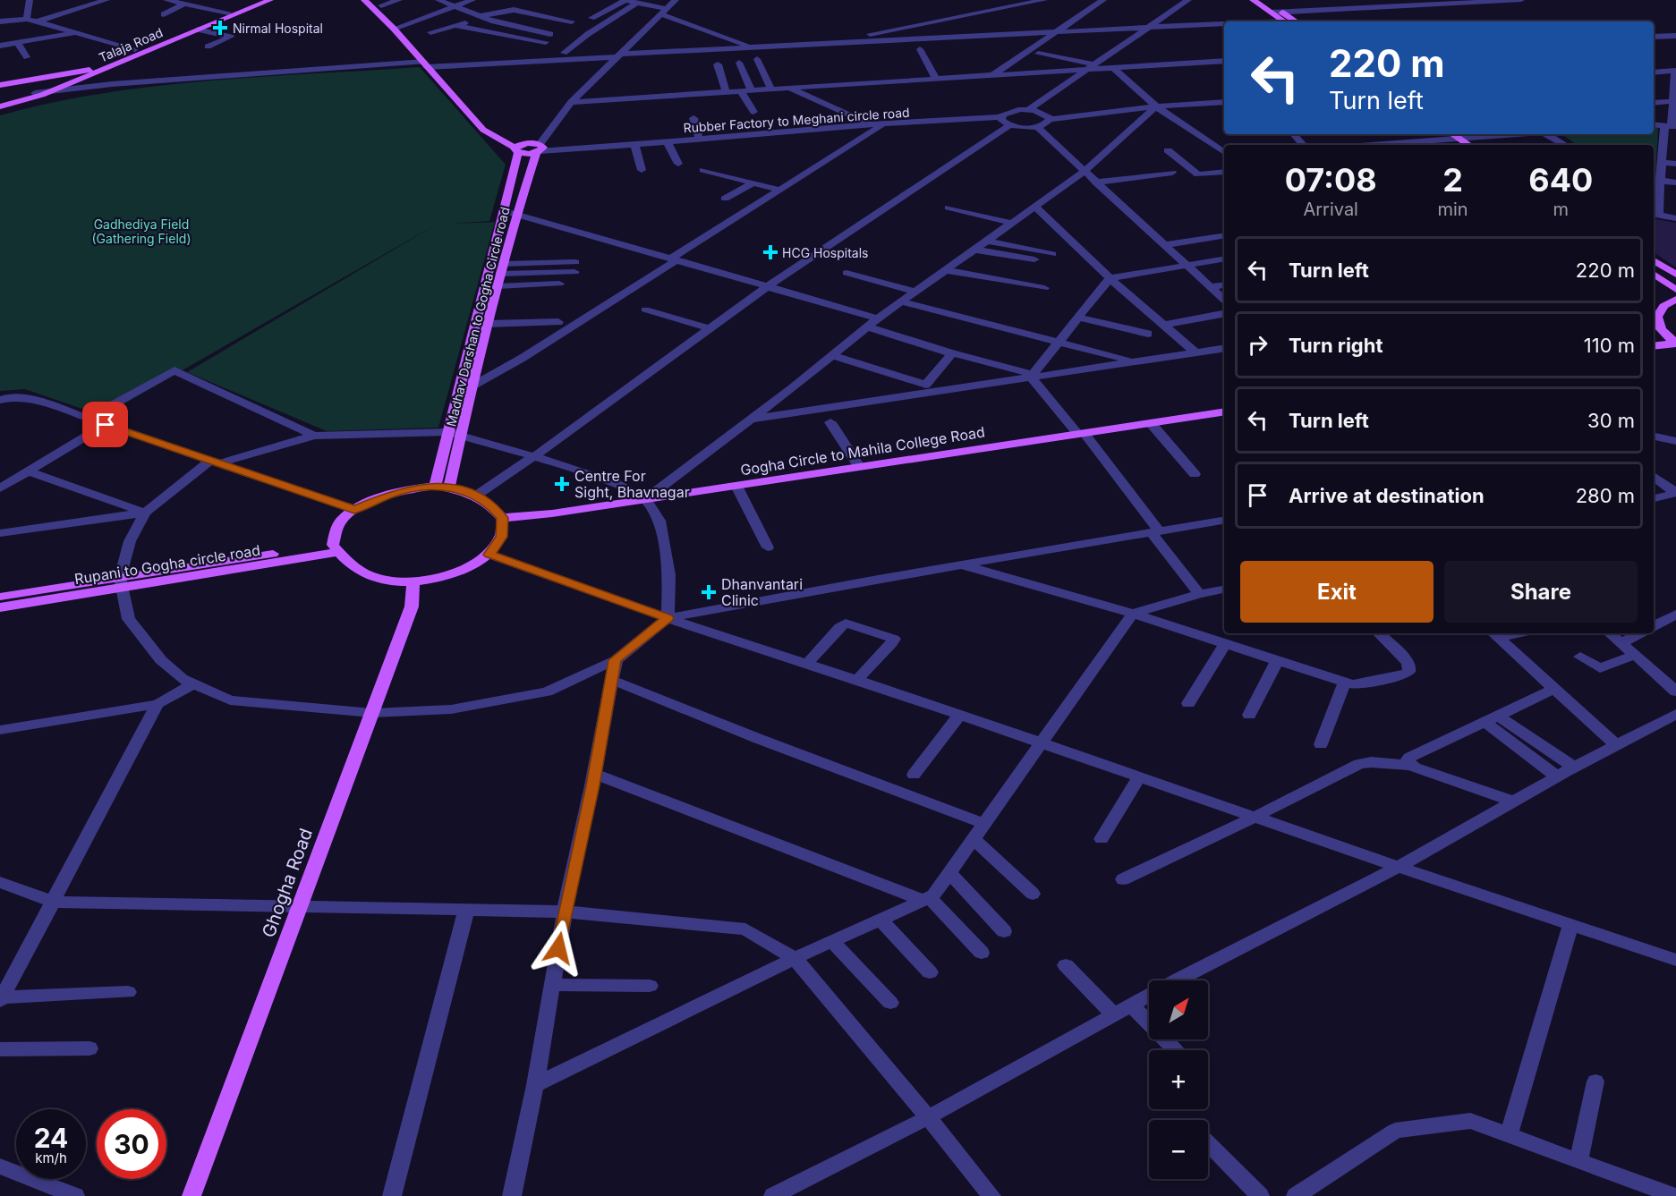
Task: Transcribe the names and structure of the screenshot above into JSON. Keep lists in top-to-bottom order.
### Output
{
  "streets": {
    "main road": [
      "Talaja Road",
      "Madhav Darshan to Gogha Circle road",
      "Gogha Circle to Mahila College Road",
      "Rupani to Gogha circle road",
      "Ghogha Road"
    ],
    "street": ["Rubber Factory to Meghani circle road"]
  },
  "crossings": [
    ["Rubber Factory to Meghani circle road", "Madhav Darshan to Gogha Circle road"]
  ],
  "parks": ["Gadhediya Field (Gathering Field)"],
  "places": {
    "health": [
      "Nirmal Hospital",
      "HCG Hospitals",
      "Centre For Sight, Bhavnagar",
      "Dhanvantari Clinic"
    ]
  },
  "north": "top right",
  "page": {
    "turn": ["220 m", "Turn left"],
    "eta": [
      "07:08",
      "Arrival",
      "2",
      "min",
      "640",
      "m"
    ],
    "list": [
      {
        "name": "Turn left",
        "value": "220 m"
      },
      {
        "name": "Turn right",
        "value": "110 m"
      },
      {
        "name": "Turn left",
        "value": "30 m"
      },
      {
        "name": "Arrive at destination",
        "value": "280 m"
      }
    ],
    "buttons": ["Exit", "Share"],
    "map_buttons": ["+", "−"],
    "speed": "24 km/h",
    "limit": "30"
  }
}
